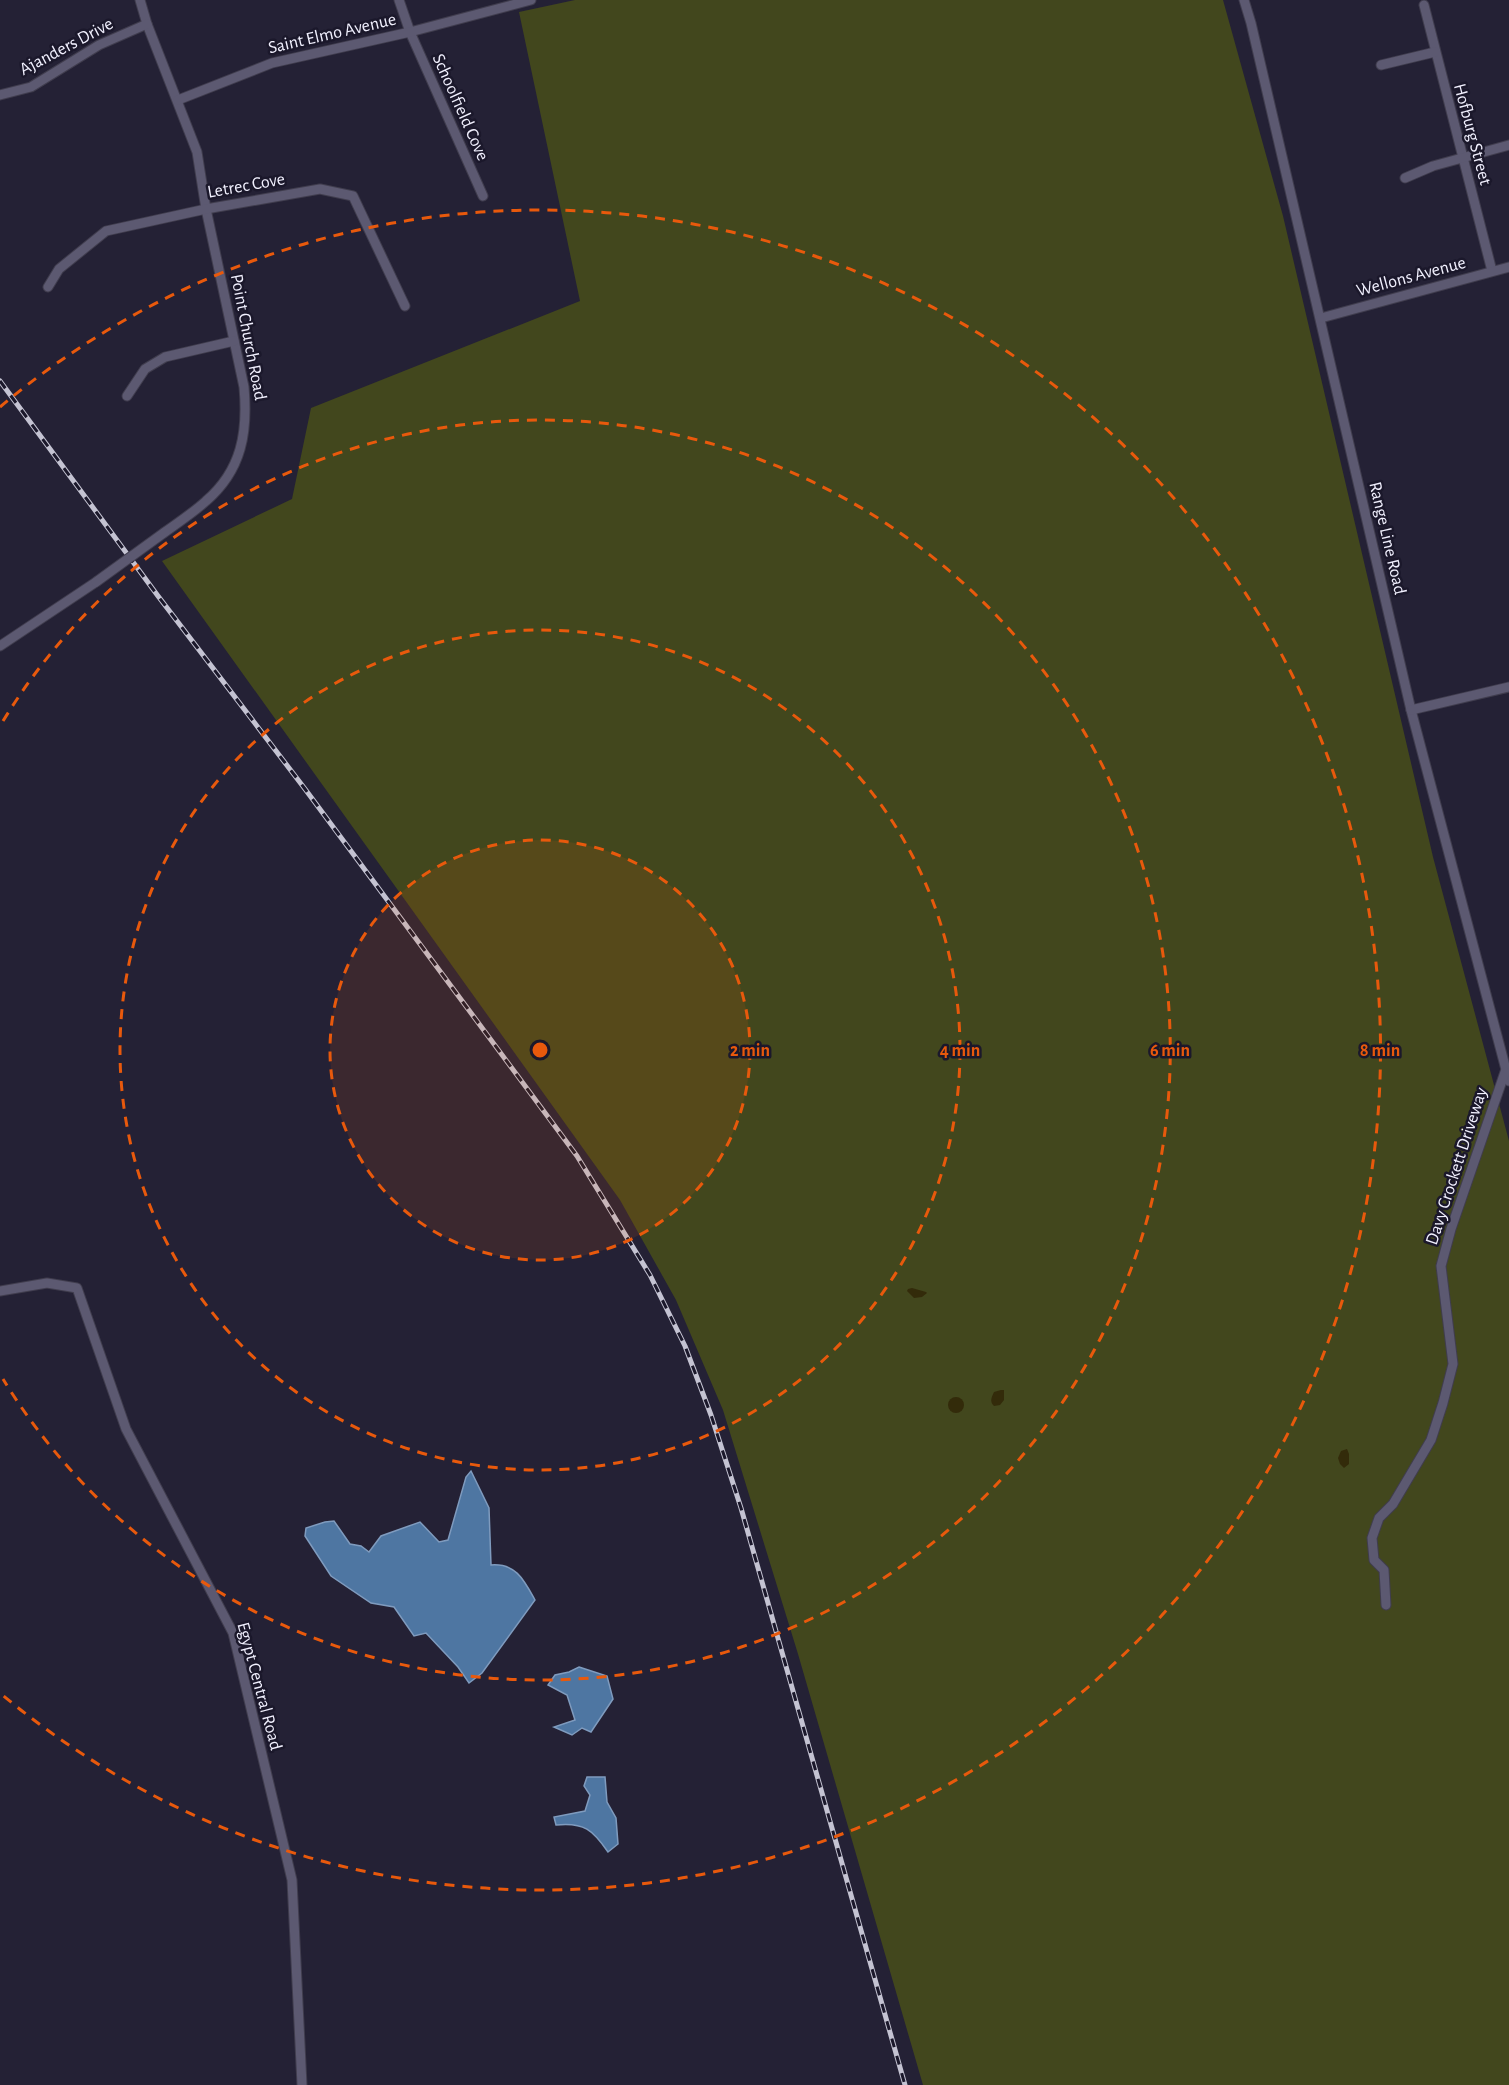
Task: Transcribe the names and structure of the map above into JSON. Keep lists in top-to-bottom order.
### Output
{
  "streets": {
    "street": [
      "Saint Elmo Avenue",
      "Ajanders Drive",
      "Schoolfield Cove",
      "Hofburg Street",
      "Letrec Cove",
      "Wellons Avenue",
      "Point Church Road",
      "Range Line Road",
      "Davy Crockett Driveway",
      "Egypt Central Road"
    ]
  },
  "crossings": [
    ["Saint Elmo Avenue", "Schoolfield Cove"],
    ["Saint Elmo Avenue", "Point Church Road"],
    ["Ajanders Drive", "Point Church Road"],
    ["Hofburg Street", "Wellons Avenue"],
    ["Letrec Cove", "Point Church Road"],
    ["Wellons Avenue", "Range Line Road"],
    ["Range Line Road", "Davy Crockett Driveway"]
  ],
  "rings": [
    "2 min",
    "4 min",
    "6 min",
    "8 min"
  ]
}
